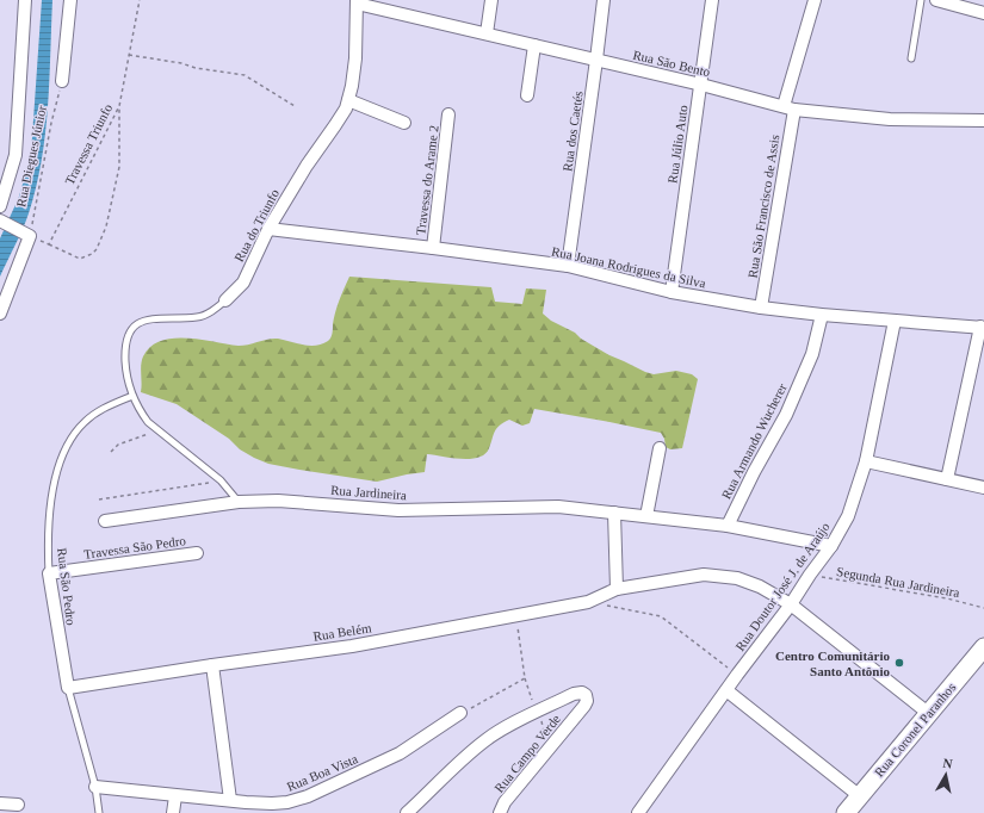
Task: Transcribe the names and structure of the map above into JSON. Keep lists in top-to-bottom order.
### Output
{
  "streets": {
    "street": [
      "Rua São Bento",
      "Rua dos Caetés",
      "Rua Júlio Auto",
      "Travessa do Arame 2",
      "Rua São Francisco de Assis",
      "Rua do Triunfo",
      "Rua Joana Rodrigues da Silva",
      "Rua Armando Wucherer",
      "Rua Jardineira",
      "Travessa São Pedro",
      "Rua São Pedro",
      "Rua Doutor José J. de Araújo",
      "Rua Belém",
      "Rua Coronel Paranhos",
      "Rua Campo Verde",
      "Rua Boa Vista"
    ],
    "path": ["Travessa Triunfo", "Rua Diegues Júnior", "Segunda Rua Jardineira"]
  },
  "crossings": [
    ["Rua São Bento", "Rua dos Caetés"],
    ["Rua São Bento", "Rua Júlio Auto"],
    ["Rua São Bento", "Rua São Francisco de Assis"],
    ["Rua São Bento", "Rua do Triunfo"],
    ["Rua dos Caetés", "Rua Joana Rodrigues da Silva"],
    ["Rua Júlio Auto", "Rua Joana Rodrigues da Silva"],
    ["Travessa do Arame 2", "Rua Joana Rodrigues da Silva"],
    ["Rua São Francisco de Assis", "Rua Joana Rodrigues da Silva"],
    ["Rua do Triunfo", "Rua Joana Rodrigues da Silva"],
    ["Rua do Triunfo", "Rua São Pedro"],
    ["Rua Joana Rodrigues da Silva", "Rua Armando Wucherer"],
    ["Rua Joana Rodrigues da Silva", "Rua Doutor José J. de Araújo"],
    ["Rua Armando Wucherer", "Rua Jardineira"],
    ["Rua Jardineira", "Rua Doutor José J. de Araújo"],
    ["Travessa São Pedro", "Rua São Pedro"],
    ["Segunda Rua Jardineira", "Rua Doutor José J. de Araújo"],
    ["Rua São Pedro", "Rua Belém"],
    ["Rua São Pedro", "Rua Boa Vista"],
    ["Rua Doutor José J. de Araújo", "Rua Belém"],
    ["Rua Belém", "Rua Coronel Paranhos"]
  ],
  "places": ["Centro Comunitário Santo Antônio"],
  "north": "top"
}
